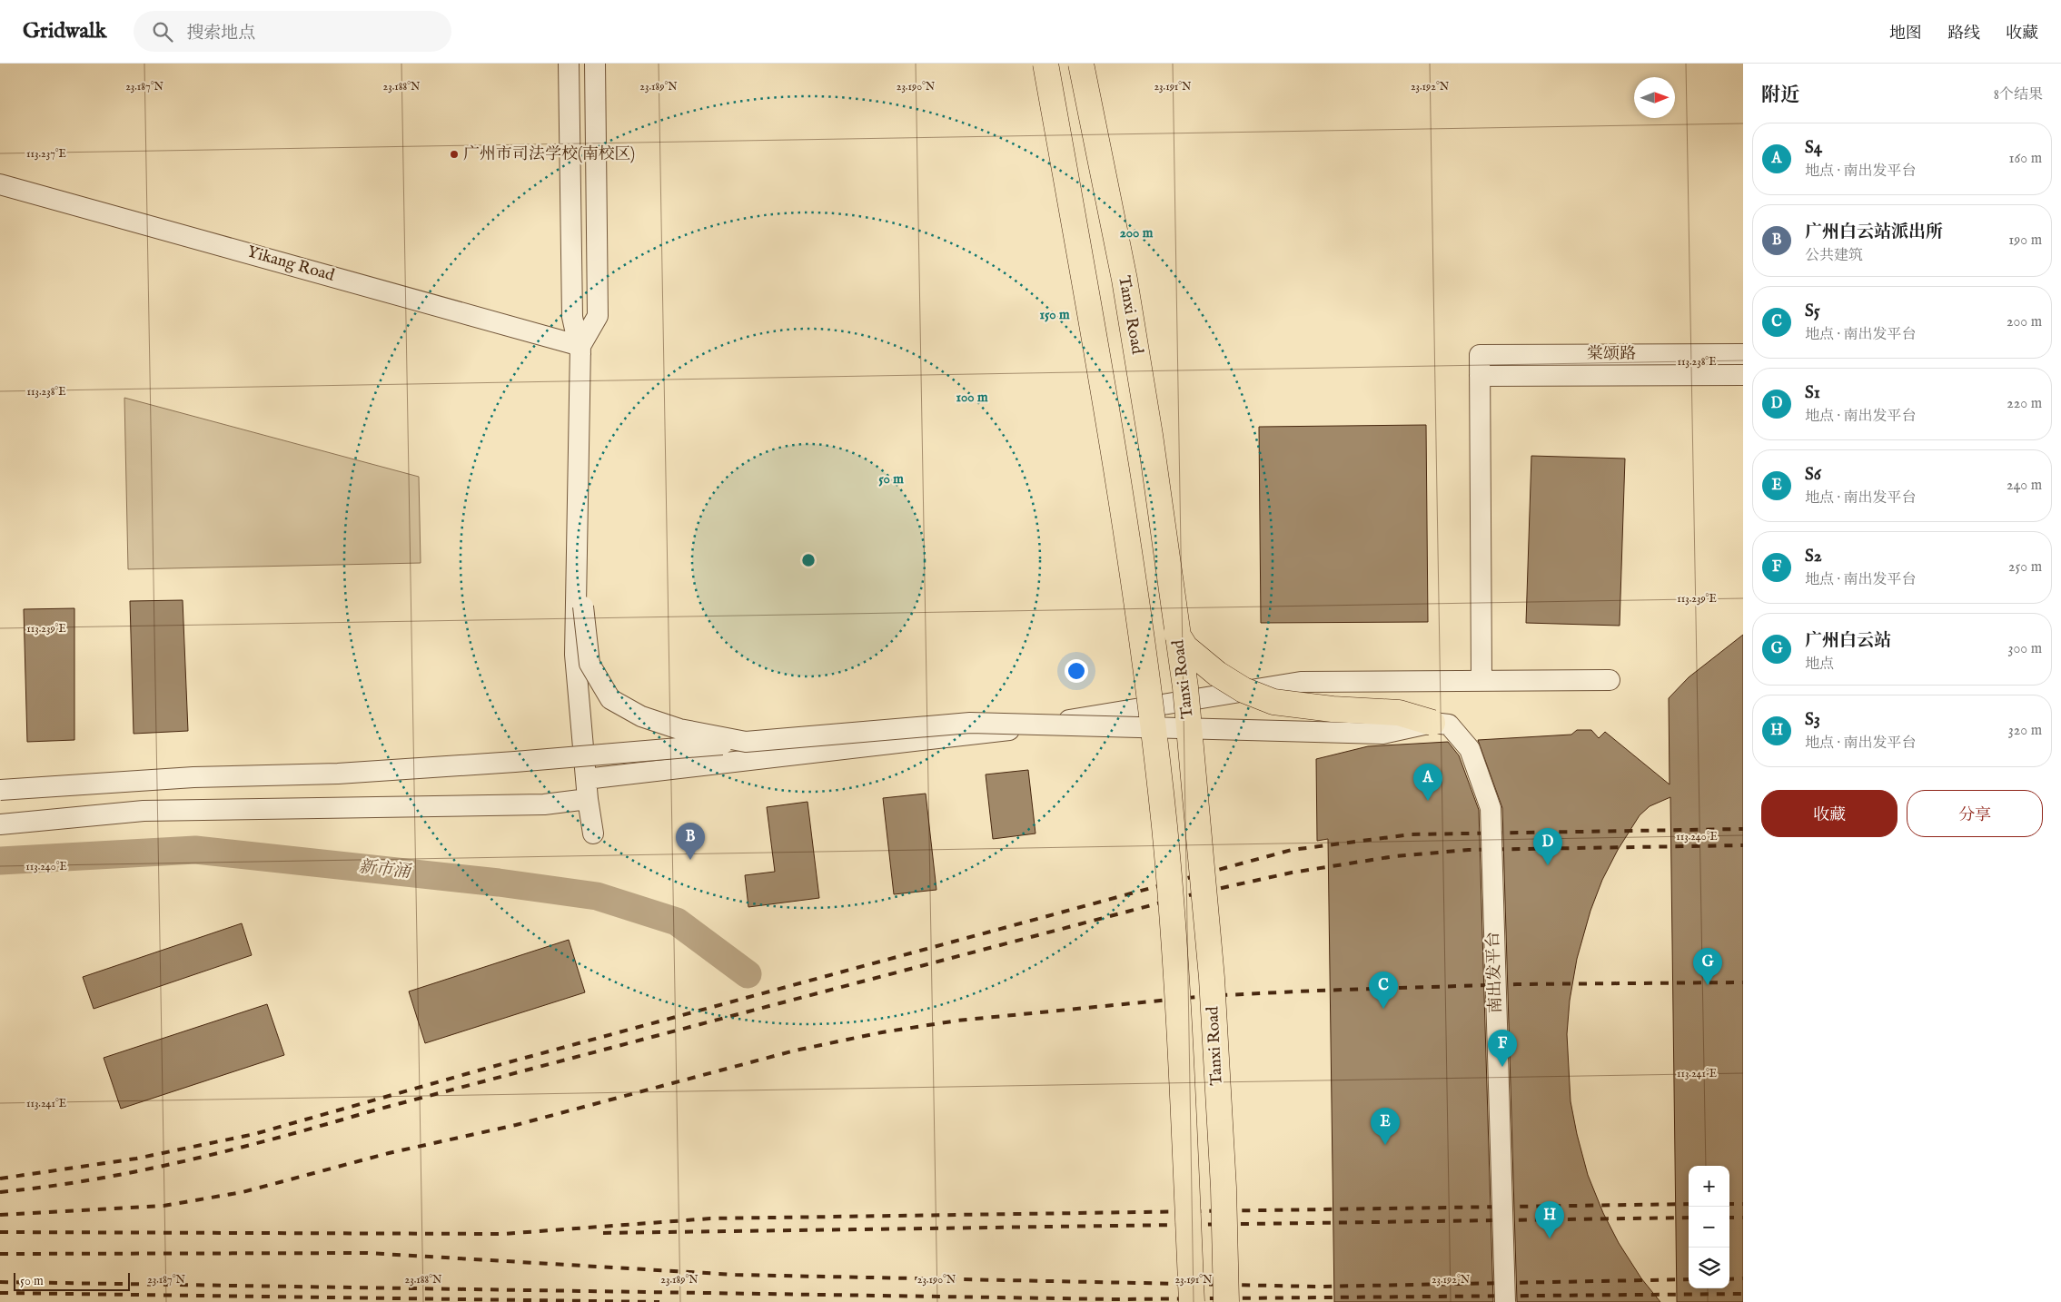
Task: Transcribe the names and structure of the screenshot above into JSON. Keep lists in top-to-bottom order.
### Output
{
  "streets": {
    "main road": ["Tanxi Road"],
    "street": ["Yikang Road", "棠颂路", "南出发平台"]
  },
  "water": ["新市涌"],
  "places": ["广州市司法学校(南校区)"],
  "scale_bar": "50 m",
  "north": "right",
  "page": {
    "header": "Gridwalk",
    "search": "搜索地点",
    "nav": ["地图", "路线", "收藏"],
    "heading": ["附近", "8个结果"],
    "list": [
      {
        "mark": "A",
        "name": "S4",
        "note": "地点 · 南出发平台",
        "value": "160 m"
      },
      {
        "mark": "B",
        "name": "广州白云站派出所",
        "note": "公共建筑",
        "value": "190 m"
      },
      {
        "mark": "C",
        "name": "S5",
        "note": "地点 · 南出发平台",
        "value": "200 m"
      },
      {
        "mark": "D",
        "name": "S1",
        "note": "地点 · 南出发平台",
        "value": "220 m"
      },
      {
        "mark": "E",
        "name": "S6",
        "note": "地点 · 南出发平台",
        "value": "240 m"
      },
      {
        "mark": "F",
        "name": "S2",
        "note": "地点 · 南出发平台",
        "value": "250 m"
      },
      {
        "mark": "G",
        "name": "广州白云站",
        "note": "地点",
        "value": "300 m"
      },
      {
        "mark": "H",
        "name": "S3",
        "note": "地点 · 南出发平台",
        "value": "320 m"
      }
    ],
    "pins": [
      "A",
      "B",
      "D",
      "G",
      "C",
      "F",
      "E",
      "H"
    ],
    "buttons": ["收藏", "分享"],
    "map_buttons": ["+", "−"],
    "scale": "50 m"
  },
  "coordinates": [
    "23.187°N",
    "23.188°N",
    "23.189°N",
    "23.190°N",
    "23.191°N",
    "23.192°N",
    "113.237°E",
    "113.238°E",
    "113.239°E",
    "113.240°E",
    "113.241°E"
  ],
  "rings": [
    "200 m",
    "150 m",
    "100 m",
    "50 m"
  ]
}
